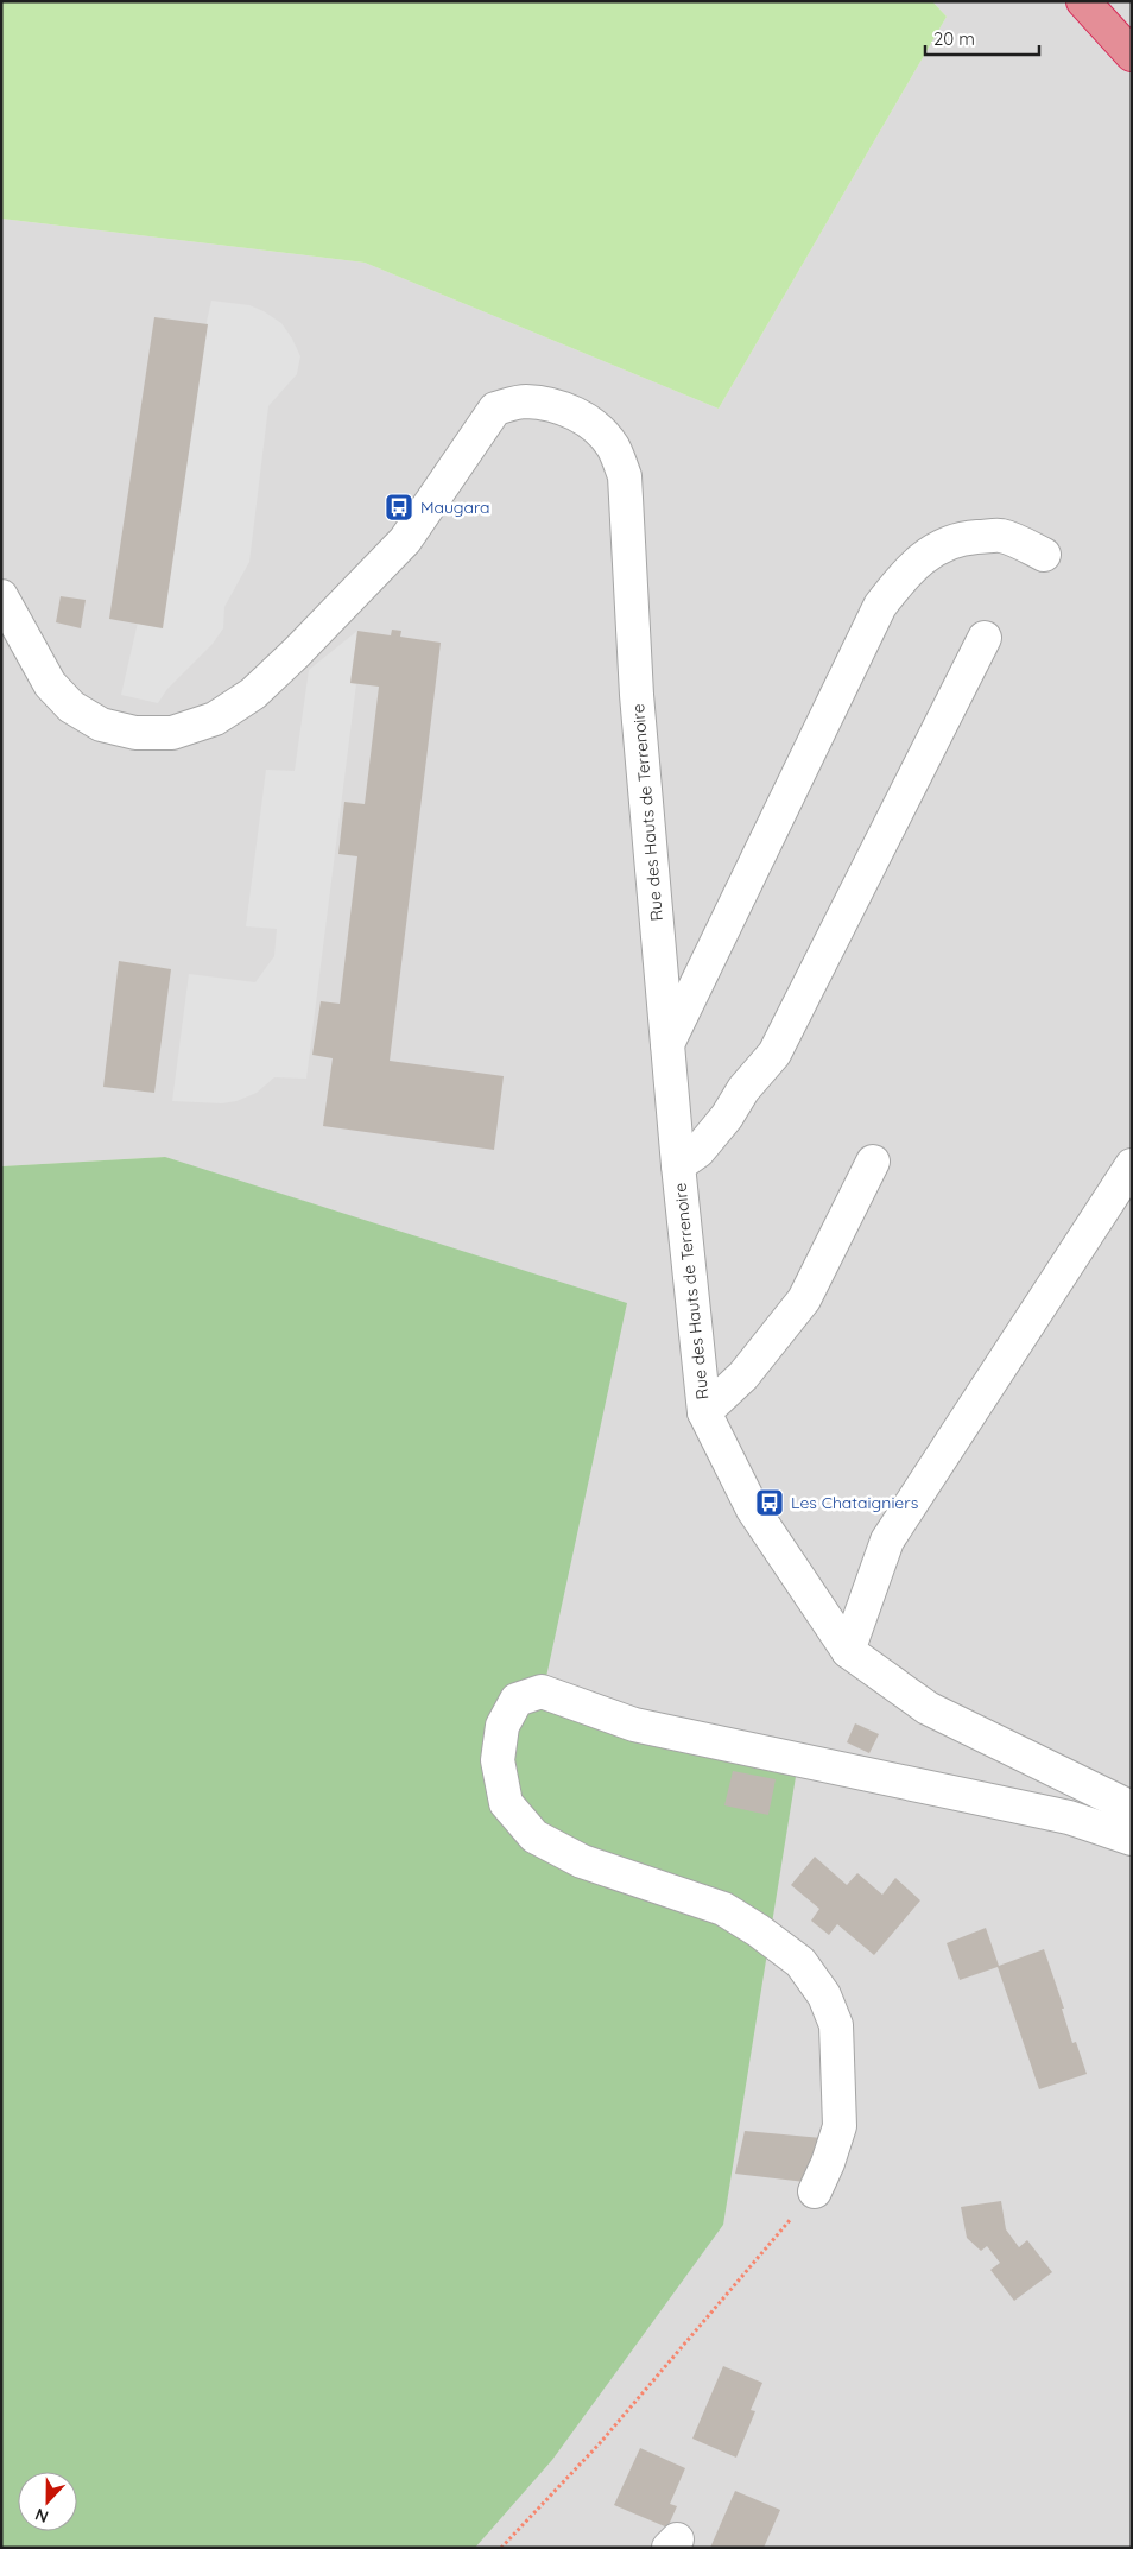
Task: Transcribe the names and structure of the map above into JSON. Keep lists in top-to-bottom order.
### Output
{
  "streets": {
    "street": ["Rue des Hauts de Terrenoire"]
  },
  "places": {
    "bus stop": ["Maugara", "Les Chataigniers"]
  },
  "scale_bar": "20 m",
  "north": "bottom"
}
